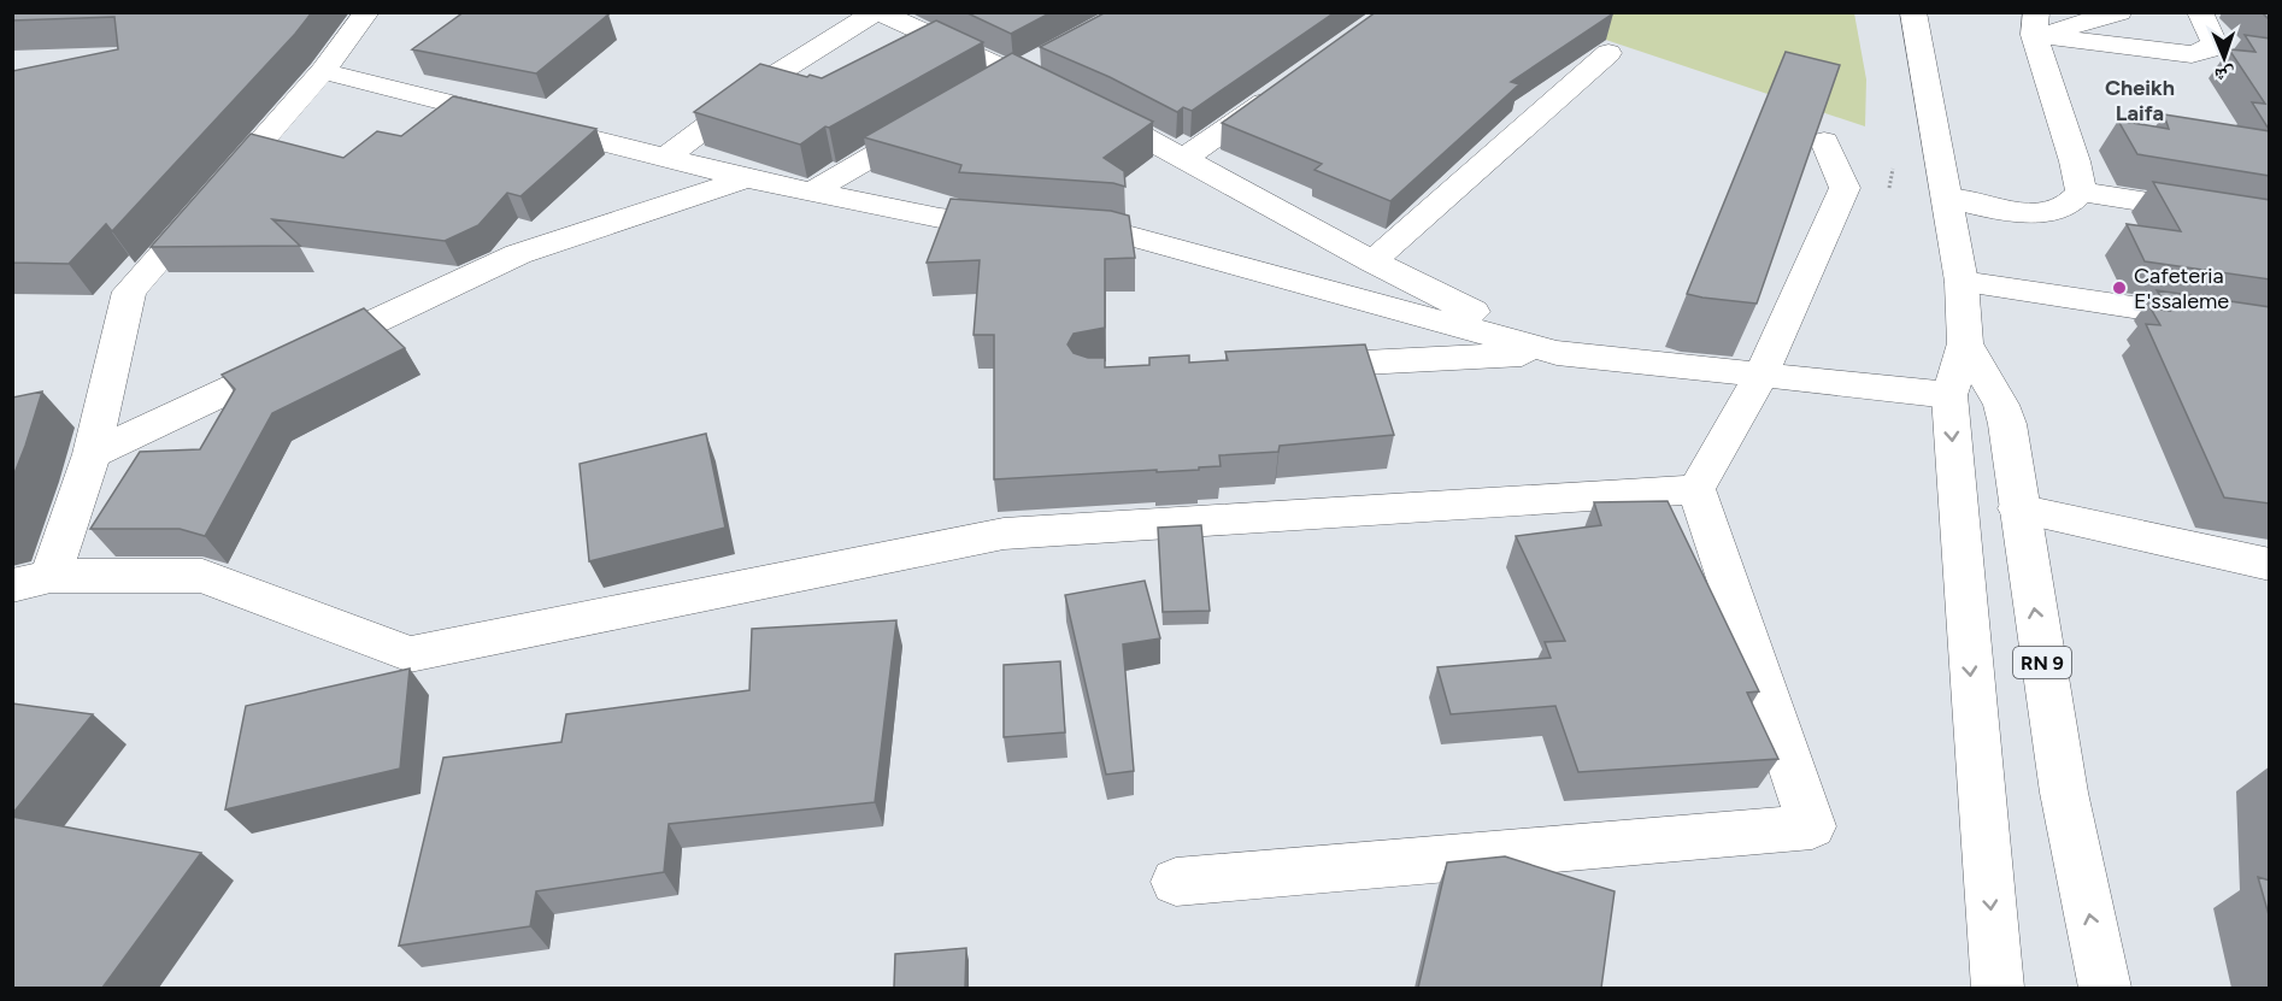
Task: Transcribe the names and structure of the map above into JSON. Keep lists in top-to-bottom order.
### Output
{
  "streets": {
    "street": ["RN 9"]
  },
  "districts": ["Cheikh Laifa"],
  "places": ["Cafeteria E'ssaleme"],
  "north": "bottom"
}
